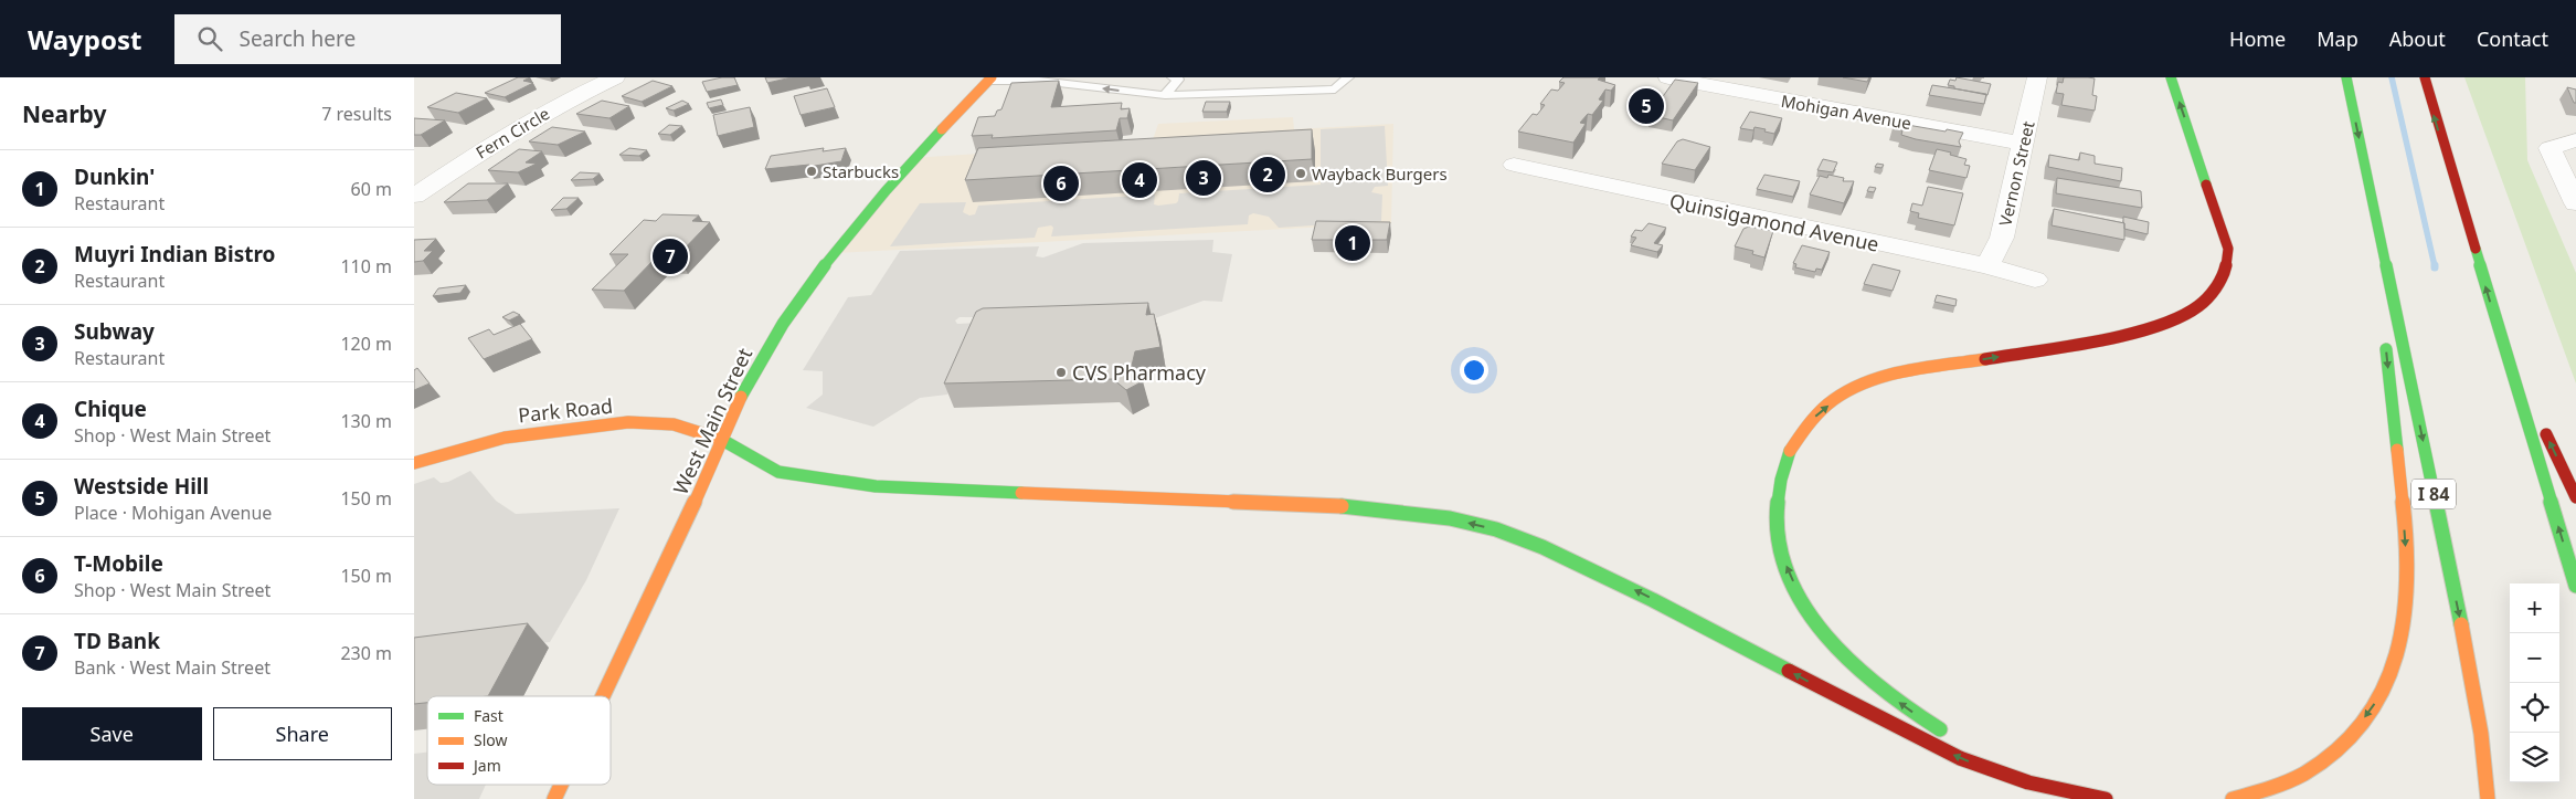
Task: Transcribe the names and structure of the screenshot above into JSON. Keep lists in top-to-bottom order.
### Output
{
  "streets": {
    "main road": ["Park Road", "West Main Street", "I 84"],
    "street": [
      "Mohigan Avenue",
      "Fern Circle",
      "Vernon Street",
      "Quinsigamond Avenue"
    ]
  },
  "crossings": [
    ["Mohigan Avenue", "Vernon Street"],
    ["Vernon Street", "Quinsigamond Avenue"],
    ["Park Road", "West Main Street"]
  ],
  "one_way": ["Park Road"],
  "places": ["Starbucks", "Wayback Burgers", "CVS Pharmacy"],
  "legend": ["Fast", "Slow", "Jam"],
  "page": {
    "header": "Waypost",
    "search": "Search here",
    "nav": [
      "Home",
      "Map",
      "About",
      "Contact"
    ],
    "heading": ["Nearby", "7 results"],
    "pins": [
      "5",
      "2",
      "3",
      "4",
      "6",
      "1",
      "7"
    ],
    "list": [
      {
        "mark": "1",
        "name": "Dunkin'",
        "note": "Restaurant",
        "value": "60 m"
      },
      {
        "mark": "2",
        "name": "Muyri Indian Bistro",
        "note": "Restaurant",
        "value": "110 m"
      },
      {
        "mark": "3",
        "name": "Subway",
        "note": "Restaurant",
        "value": "120 m"
      },
      {
        "mark": "4",
        "name": "Chique",
        "note": "Shop · West Main Street",
        "value": "130 m"
      },
      {
        "mark": "5",
        "name": "Westside Hill",
        "note": "Place · Mohigan Avenue",
        "value": "150 m"
      },
      {
        "mark": "6",
        "name": "T-Mobile",
        "note": "Shop · West Main Street",
        "value": "150 m"
      },
      {
        "mark": "7",
        "name": "TD Bank",
        "note": "Bank · West Main Street",
        "value": "230 m"
      }
    ],
    "map_buttons": ["+", "−"],
    "buttons": ["Save", "Share"]
  }
}
